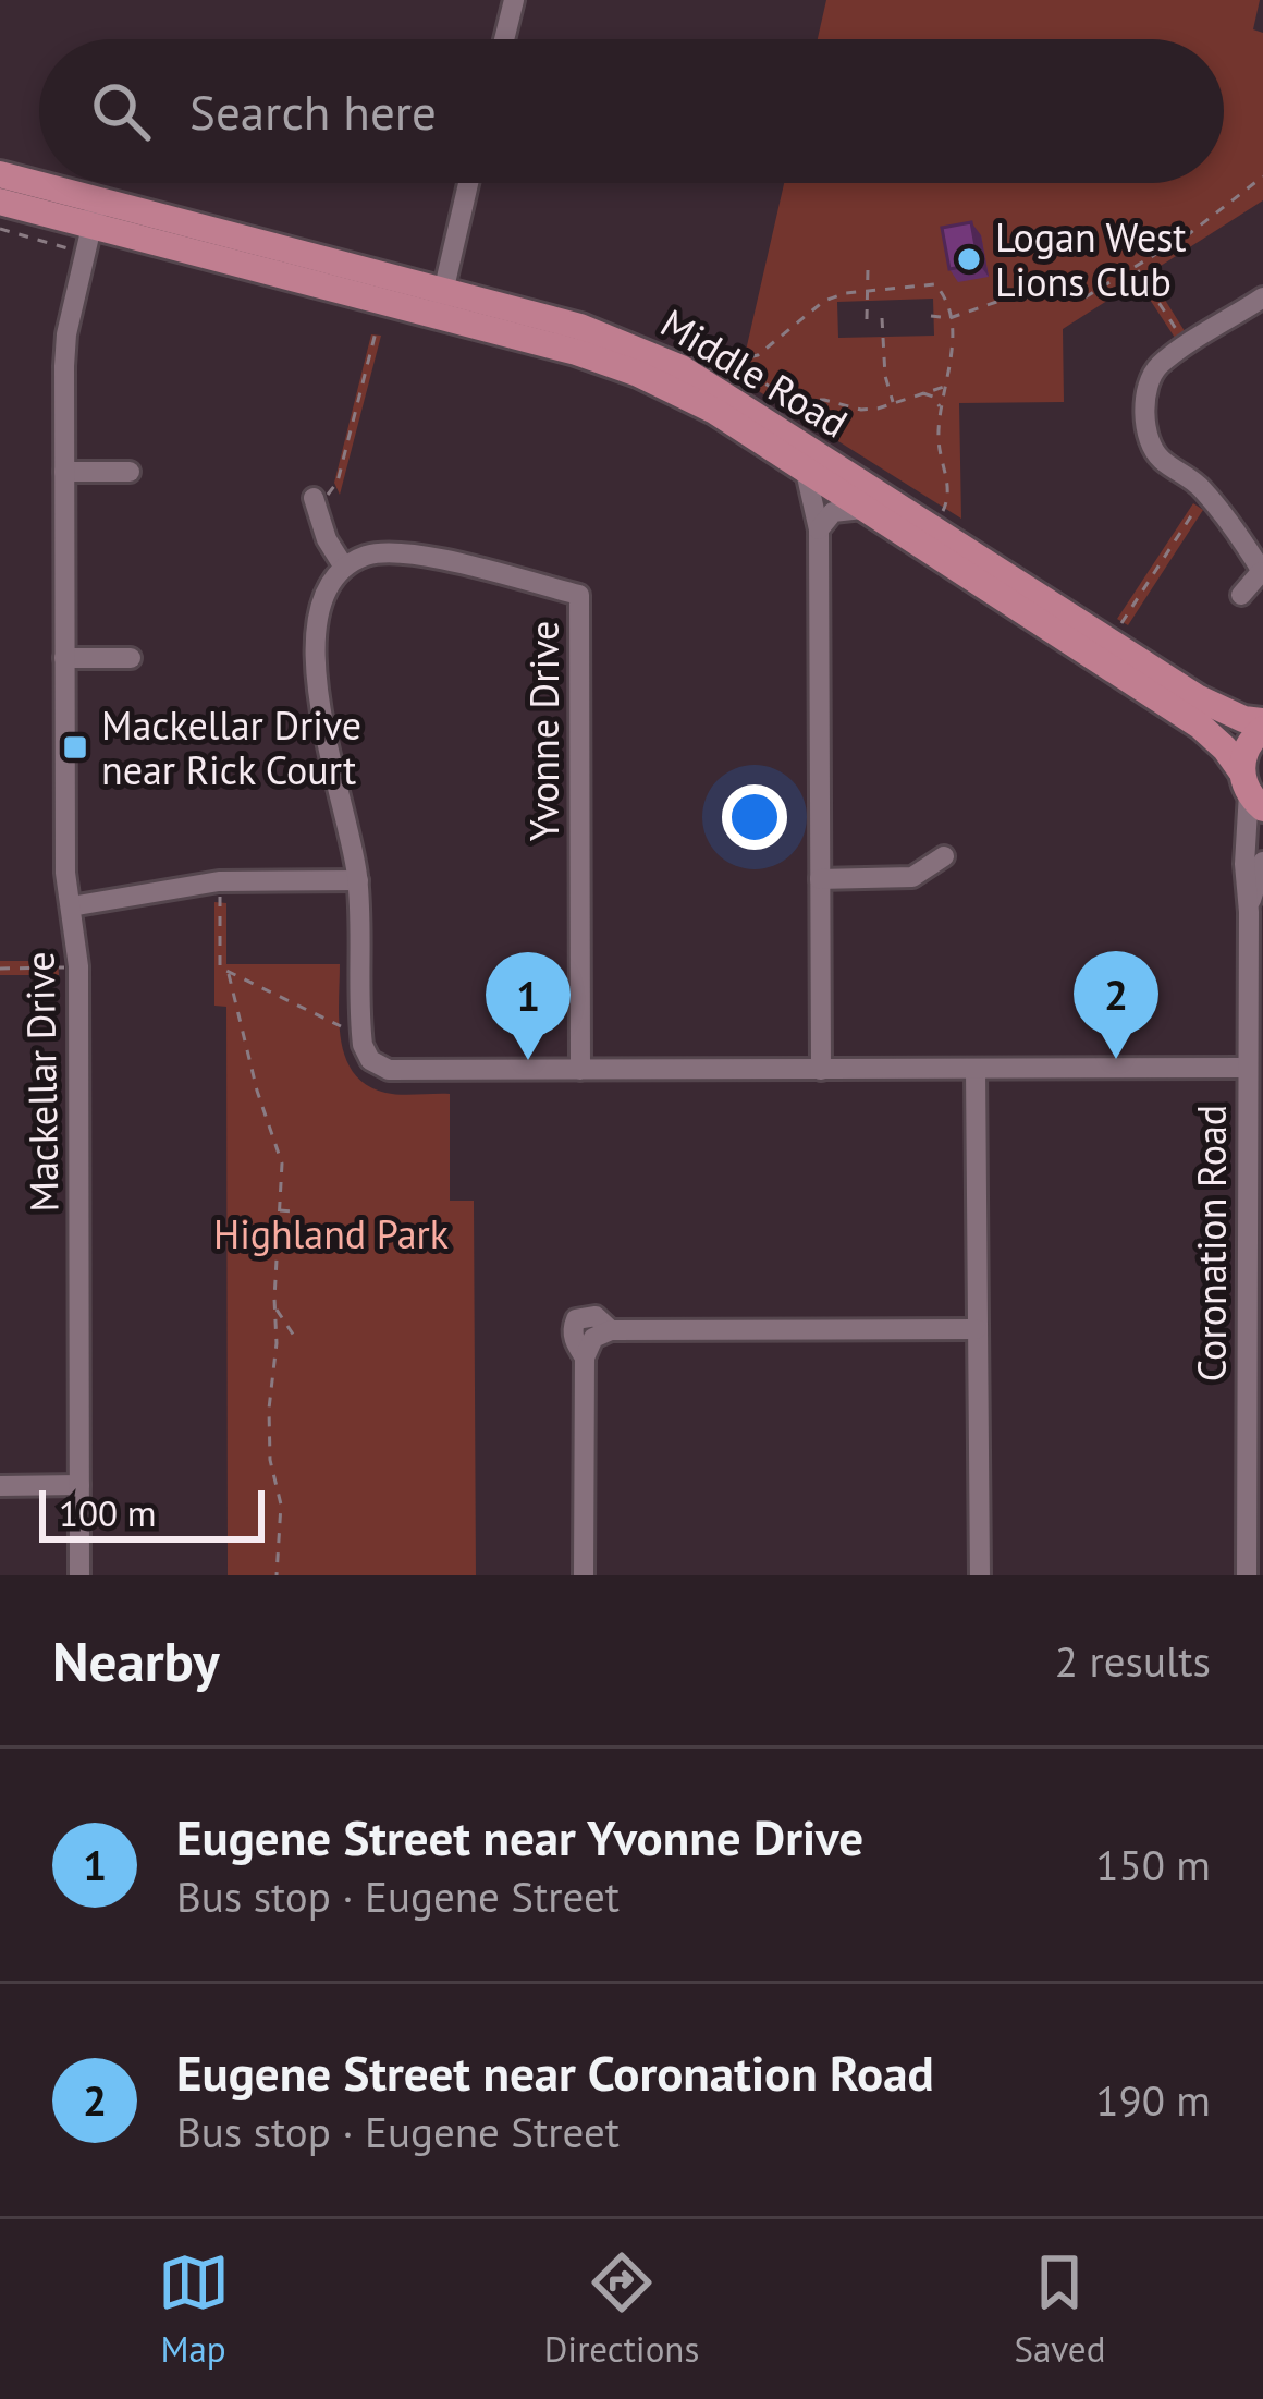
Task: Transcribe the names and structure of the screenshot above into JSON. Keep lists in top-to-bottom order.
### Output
{
  "streets": {
    "main road": ["Middle Road"],
    "street": ["Yvonne Drive", "Mackellar Drive", "Coronation Road"]
  },
  "crossings": [
    ["Middle Road", "Mackellar Drive"],
    ["Middle Road", "Coronation Road"]
  ],
  "parks": ["Highland Park"],
  "places": {
    "other": ["Logan West Lions Club"],
    "transit": ["Mackellar Drive near Rick Court"]
  },
  "scale_bar": "100 m",
  "page": {
    "search": "Search here",
    "pins": ["2", "1"],
    "scale": "100 m",
    "heading": ["Nearby", "2 results"],
    "list": [
      {
        "mark": "1",
        "name": "Eugene Street near Yvonne Drive",
        "note": "Bus stop · Eugene Street",
        "value": "150 m"
      },
      {
        "mark": "2",
        "name": "Eugene Street near Coronation Road",
        "note": "Bus stop · Eugene Street",
        "value": "190 m"
      }
    ],
    "nav": ["Map", "Directions", "Saved"]
  }
}
